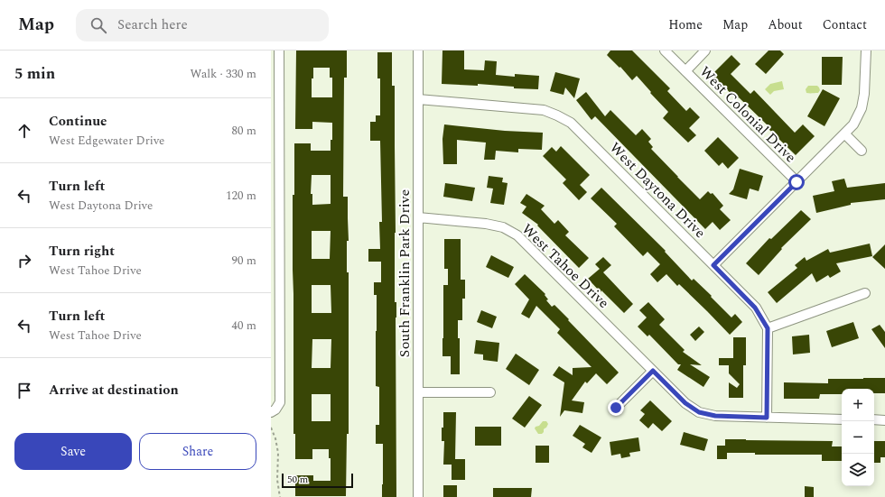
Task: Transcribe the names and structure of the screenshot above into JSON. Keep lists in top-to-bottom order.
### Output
{
  "streets": {
    "street": [
      "West Colonial Drive",
      "West Daytona Drive",
      "West Tahoe Drive",
      "South Franklin Park Drive"
    ]
  },
  "crossings": [
    ["West Daytona Drive", "South Franklin Park Drive"],
    ["West Tahoe Drive", "South Franklin Park Drive"]
  ],
  "scale_bar": "50 m",
  "page": {
    "header": "Map",
    "search": "Search here",
    "nav": [
      "Home",
      "Map",
      "About",
      "Contact"
    ],
    "heading": ["5 min", "Walk · 330 m"],
    "list": [
      ["Continue", "West Edgewater Drive", "80 m"],
      ["Turn left", "West Daytona Drive", "120 m"],
      ["Turn right", "West Tahoe Drive", "90 m"],
      ["Turn left", "West Tahoe Drive", "40 m"],
      "Arrive at destination"
    ],
    "map_buttons": ["+", "−"],
    "buttons": ["Save", "Share"],
    "scale": "50 m"
  }
}
